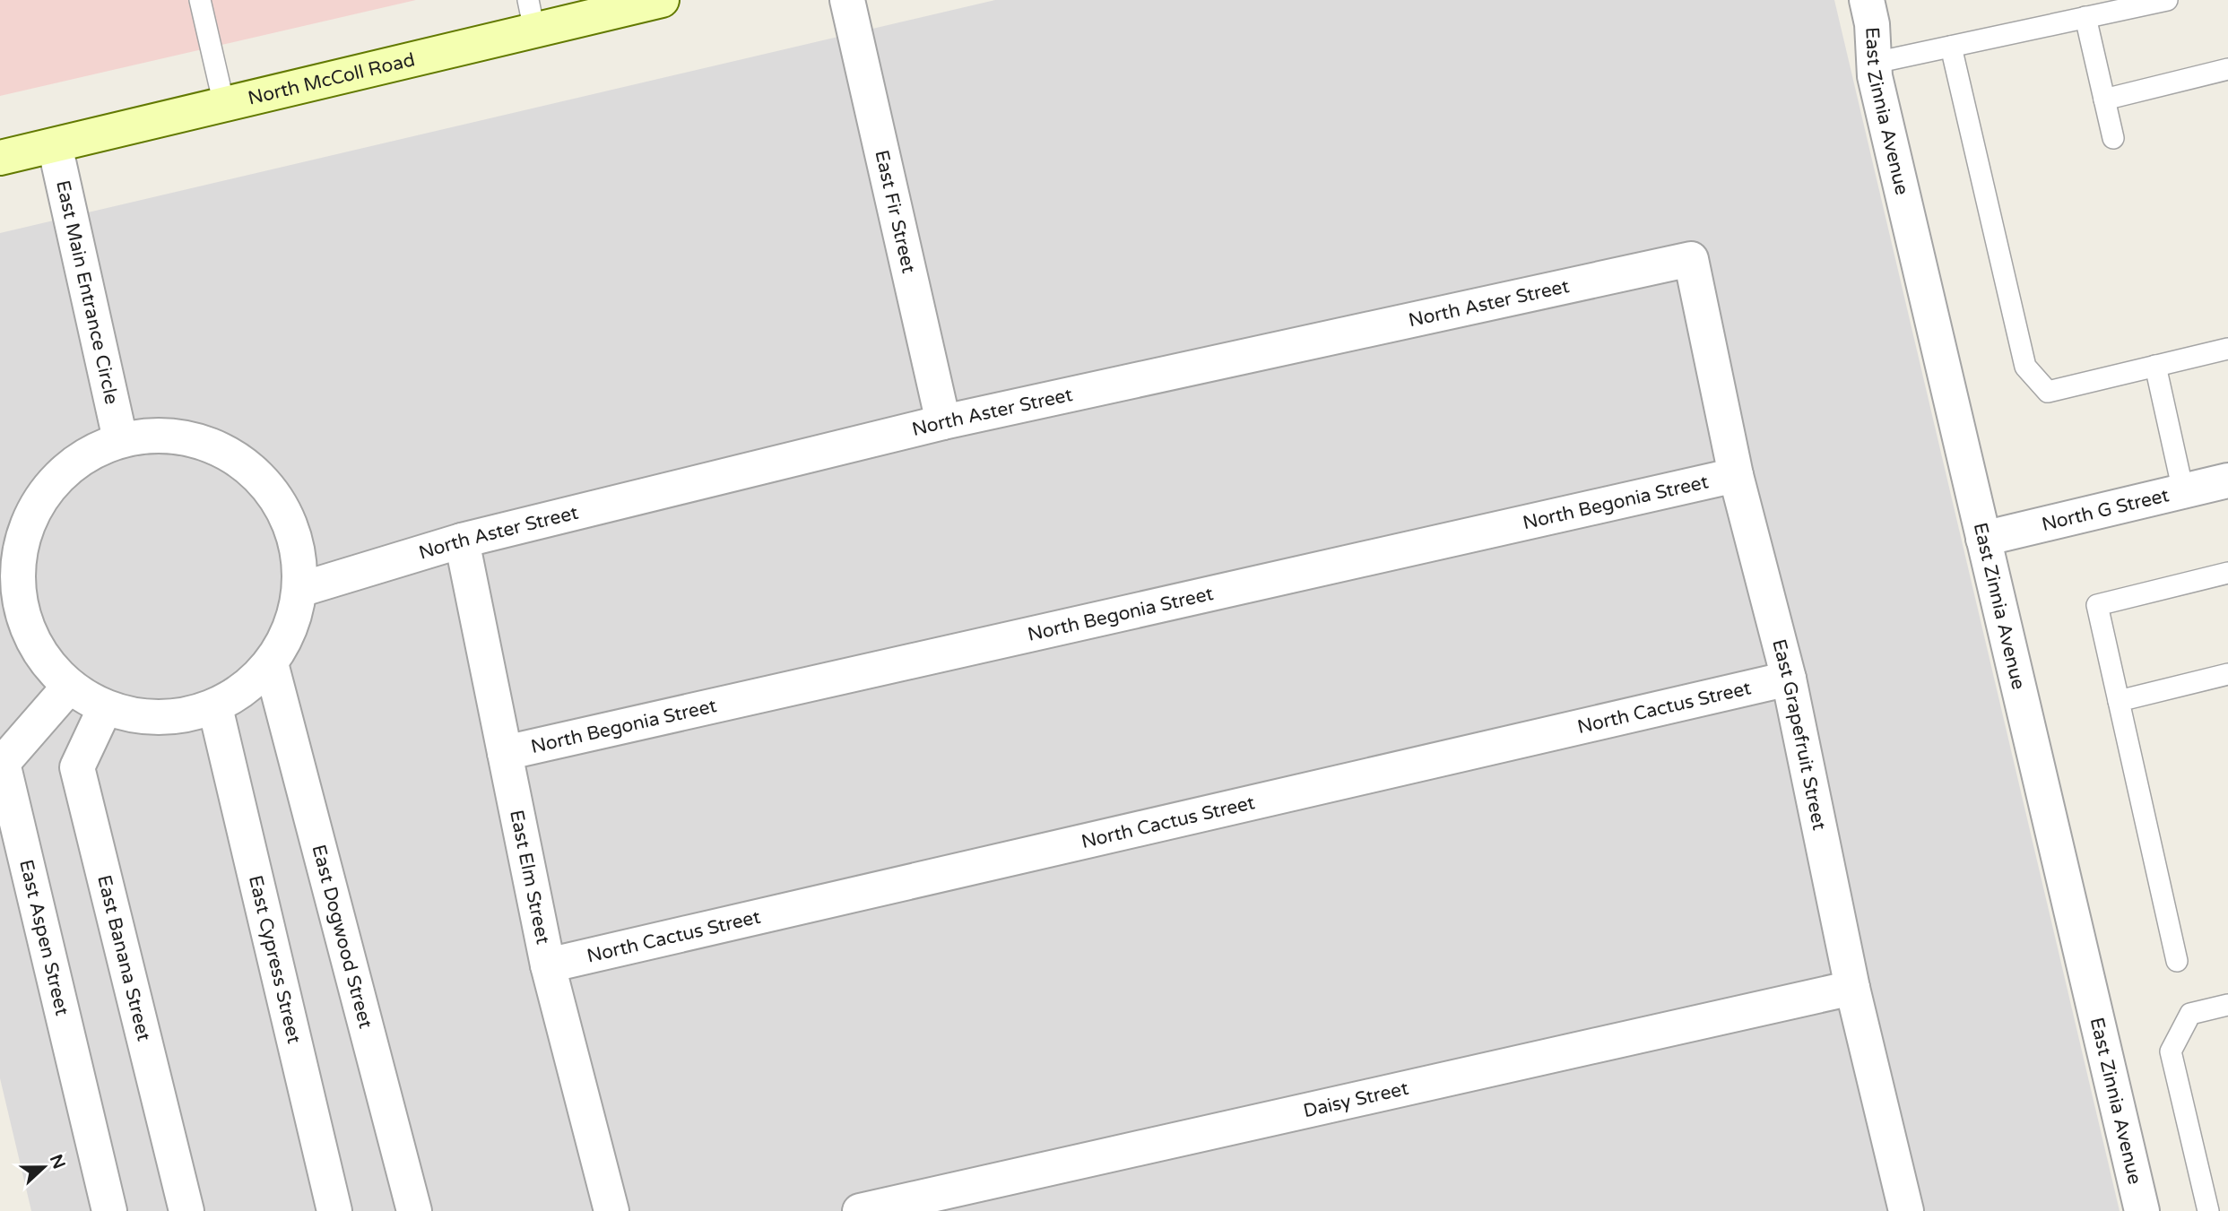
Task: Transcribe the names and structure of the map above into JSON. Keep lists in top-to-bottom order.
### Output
{
  "streets": {
    "main road": ["North McColl Road"],
    "street": [
      "East Zinnia Avenue",
      "East Fir Street",
      "East Main Entrance Circle",
      "North Aster Street",
      "North Begonia Street",
      "North G Street",
      "North Cactus Street",
      "East Grapefruit Street",
      "East Elm Street",
      "East Dogwood Street",
      "East Aspen Street",
      "East Banana Street",
      "East Cypress Street",
      "Daisy Street"
    ]
  },
  "crossings": [
    ["North McColl Road", "East Main Entrance Circle"],
    ["East Zinnia Avenue", "North G Street"],
    ["East Fir Street", "North Aster Street"],
    ["North Aster Street", "East Grapefruit Street"],
    ["North Aster Street", "East Elm Street"],
    ["North Begonia Street", "East Grapefruit Street"],
    ["North Begonia Street", "East Elm Street"],
    ["North Cactus Street", "East Grapefruit Street"],
    ["North Cactus Street", "East Elm Street"],
    ["East Grapefruit Street", "Daisy Street"]
  ],
  "north": "right"
}
